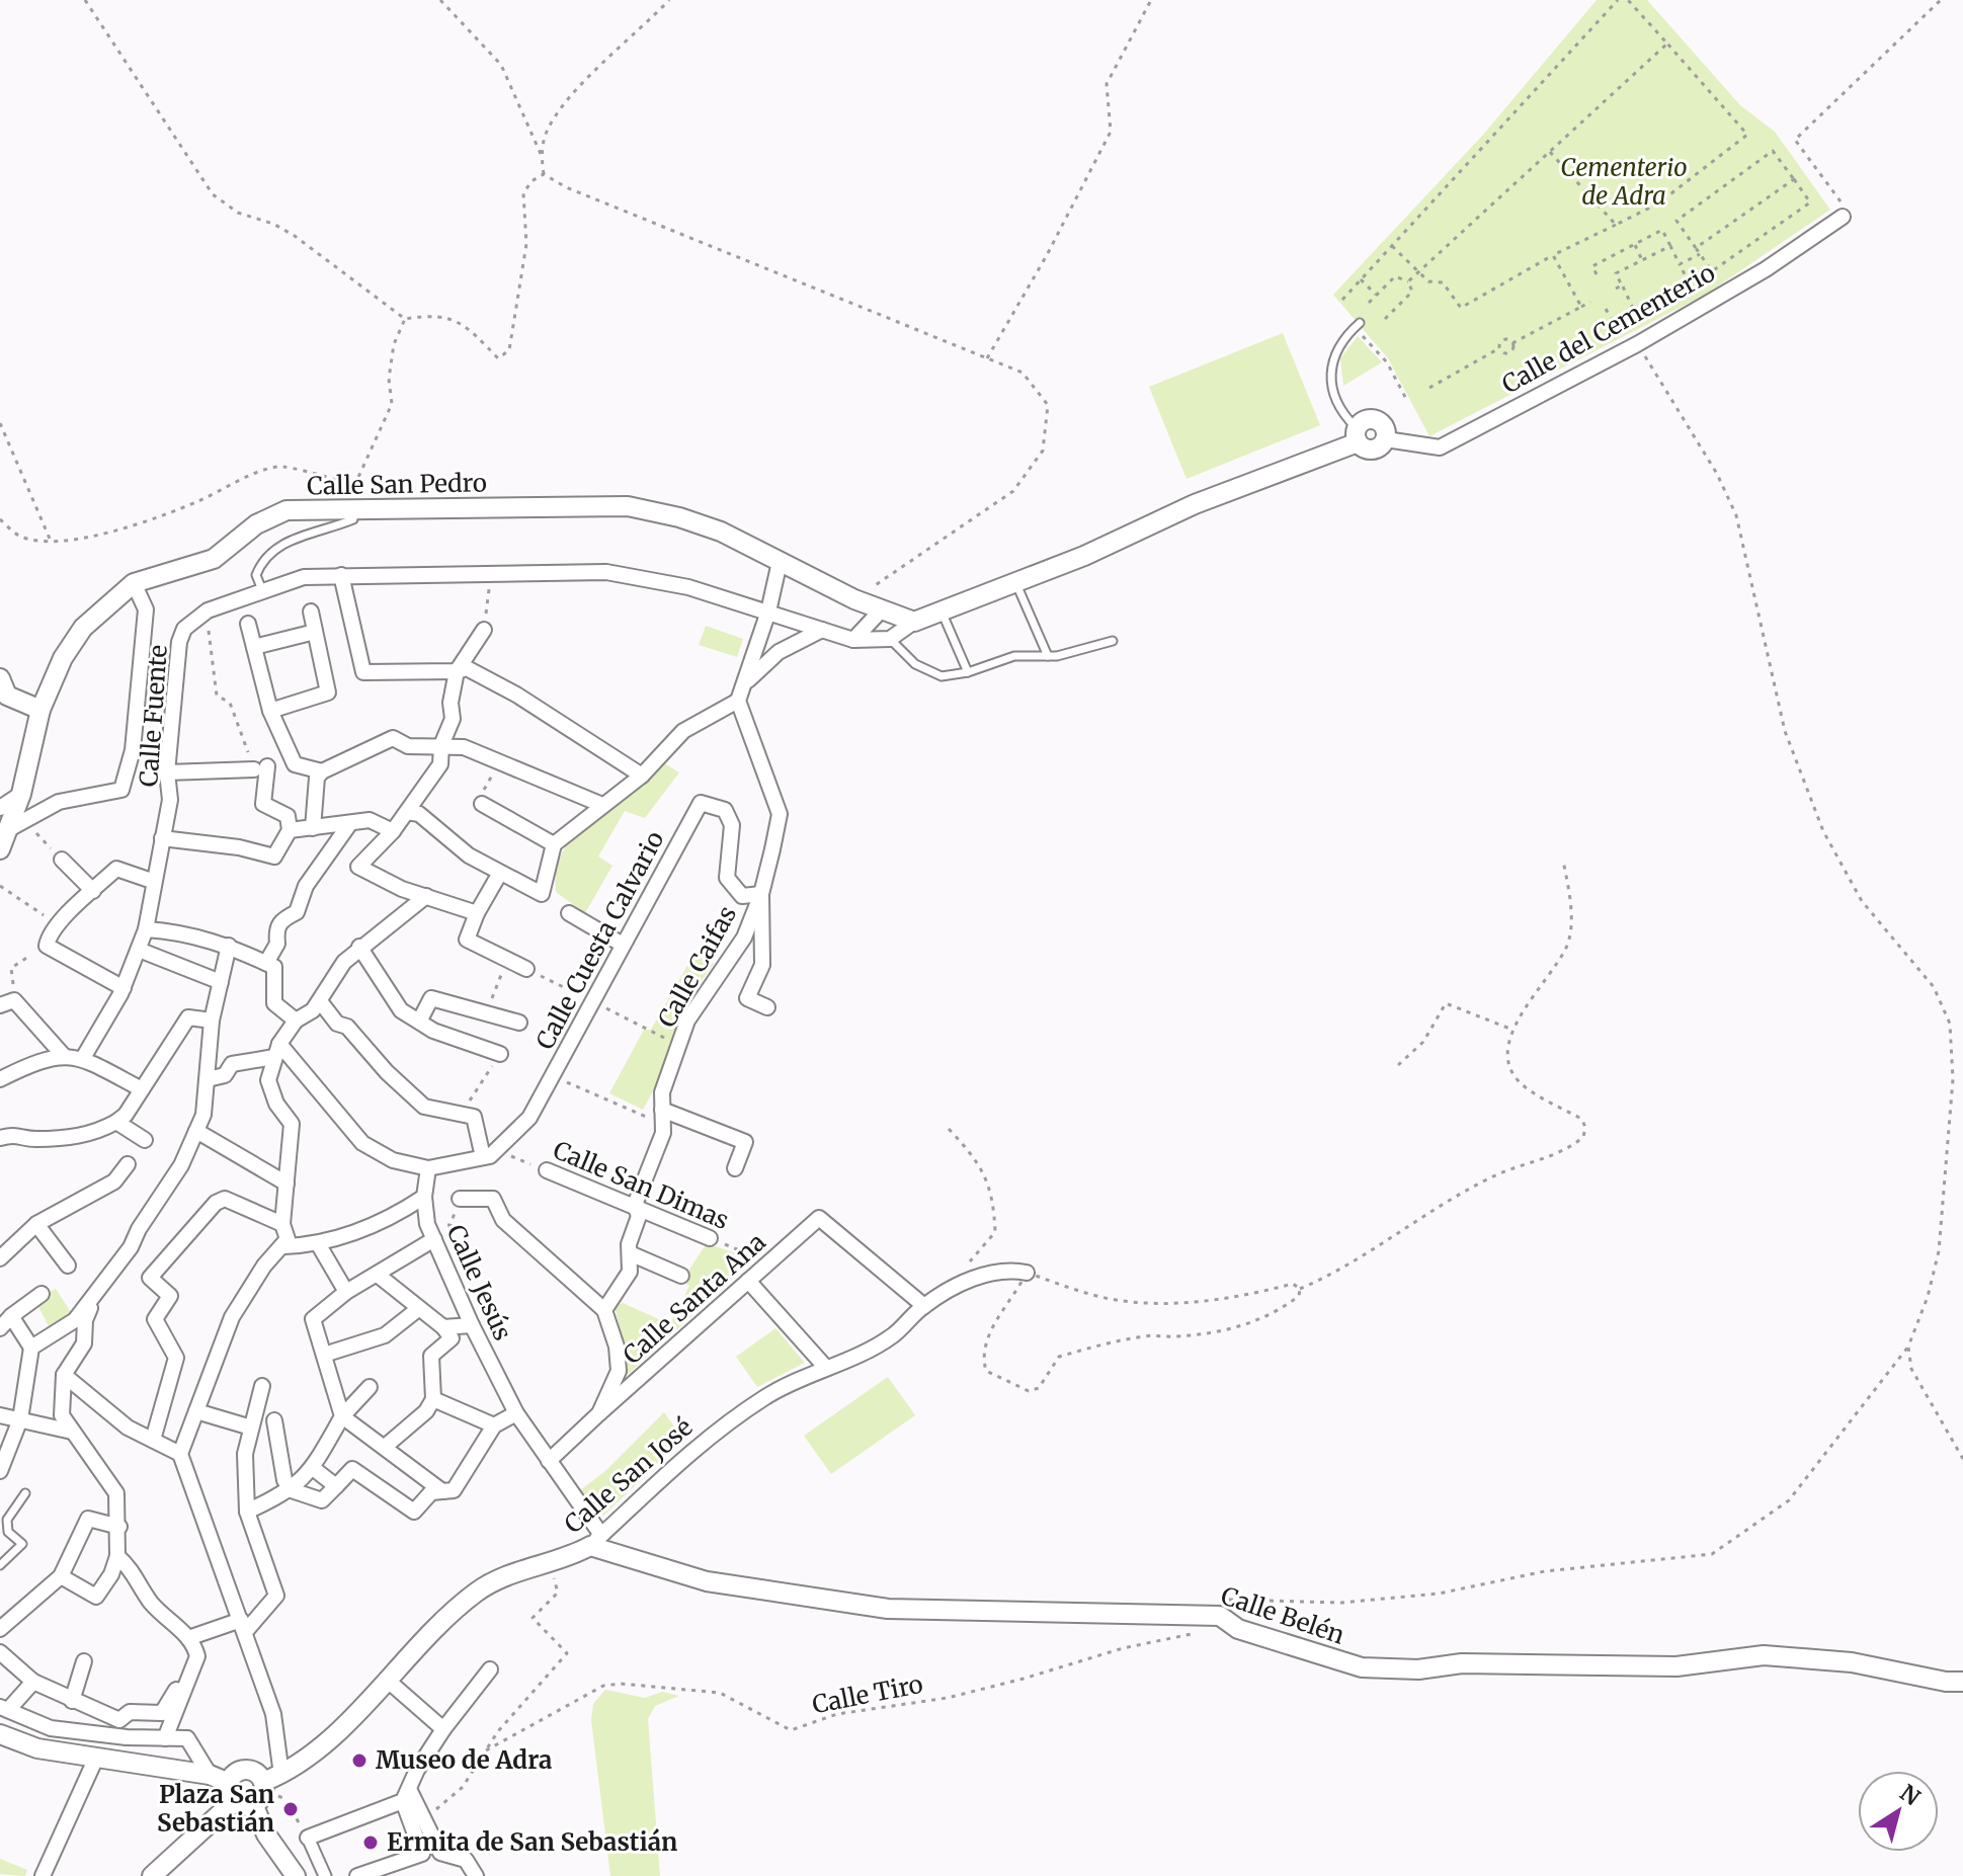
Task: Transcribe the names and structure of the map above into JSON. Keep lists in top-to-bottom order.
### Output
{
  "streets": {
    "street": [
      "Calle del Cementerio",
      "Calle San Pedro",
      "Calle Fuente",
      "Calle Cuesta Calvario",
      "Calle Caifas",
      "Calle San Dimas",
      "Calle Jesús",
      "Calle Santa Ana",
      "Calle San José",
      "Calle Belén"
    ],
    "path": ["Calle Tiro"]
  },
  "crossings": [
    ["Calle Cuesta Calvario", "Calle Caifas"],
    ["Calle Cuesta Calvario", "Calle San Dimas"],
    ["Calle Cuesta Calvario", "Calle Jesús"],
    ["Calle Caifas", "Calle San Dimas"],
    ["Calle San Dimas", "Calle Santa Ana"],
    ["Calle Jesús", "Calle Santa Ana"],
    ["Calle Jesús", "Calle San José"],
    ["Calle Jesús", "Calle Belén"],
    ["Calle Santa Ana", "Calle San José"],
    ["Calle San José", "Calle Belén"],
    ["Calle San José", "Calle Tiro"],
    ["Calle Belén", "Calle Tiro"]
  ],
  "parks": ["Cementerio de Adra"],
  "places": ["Museo de Adra", "Plaza San Sebastián", "Ermita de San Sebastián"],
  "north": "top right"
}
